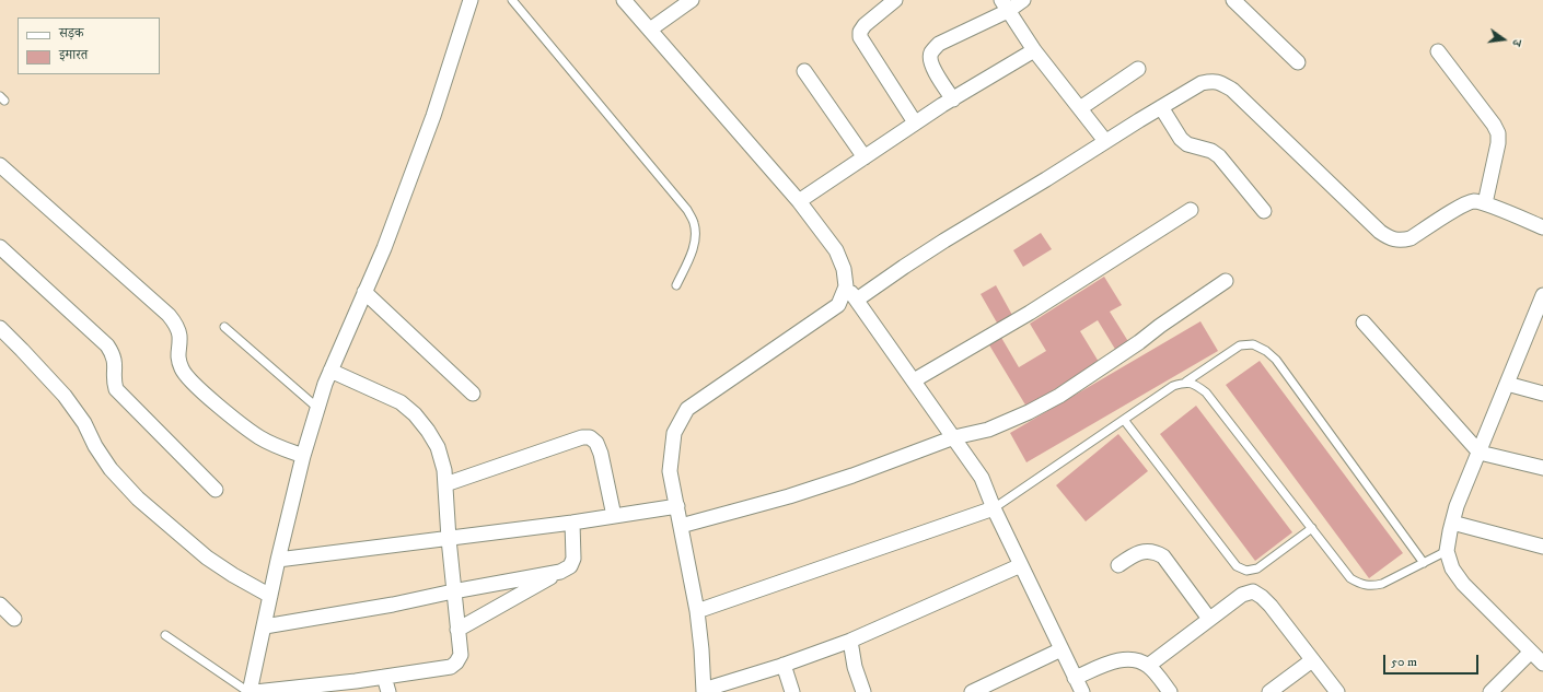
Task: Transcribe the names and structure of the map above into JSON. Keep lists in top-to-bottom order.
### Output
{
  "legend": ["सड़क", "इमारत"],
  "scale_bar": "50 m",
  "north": "right"
}
